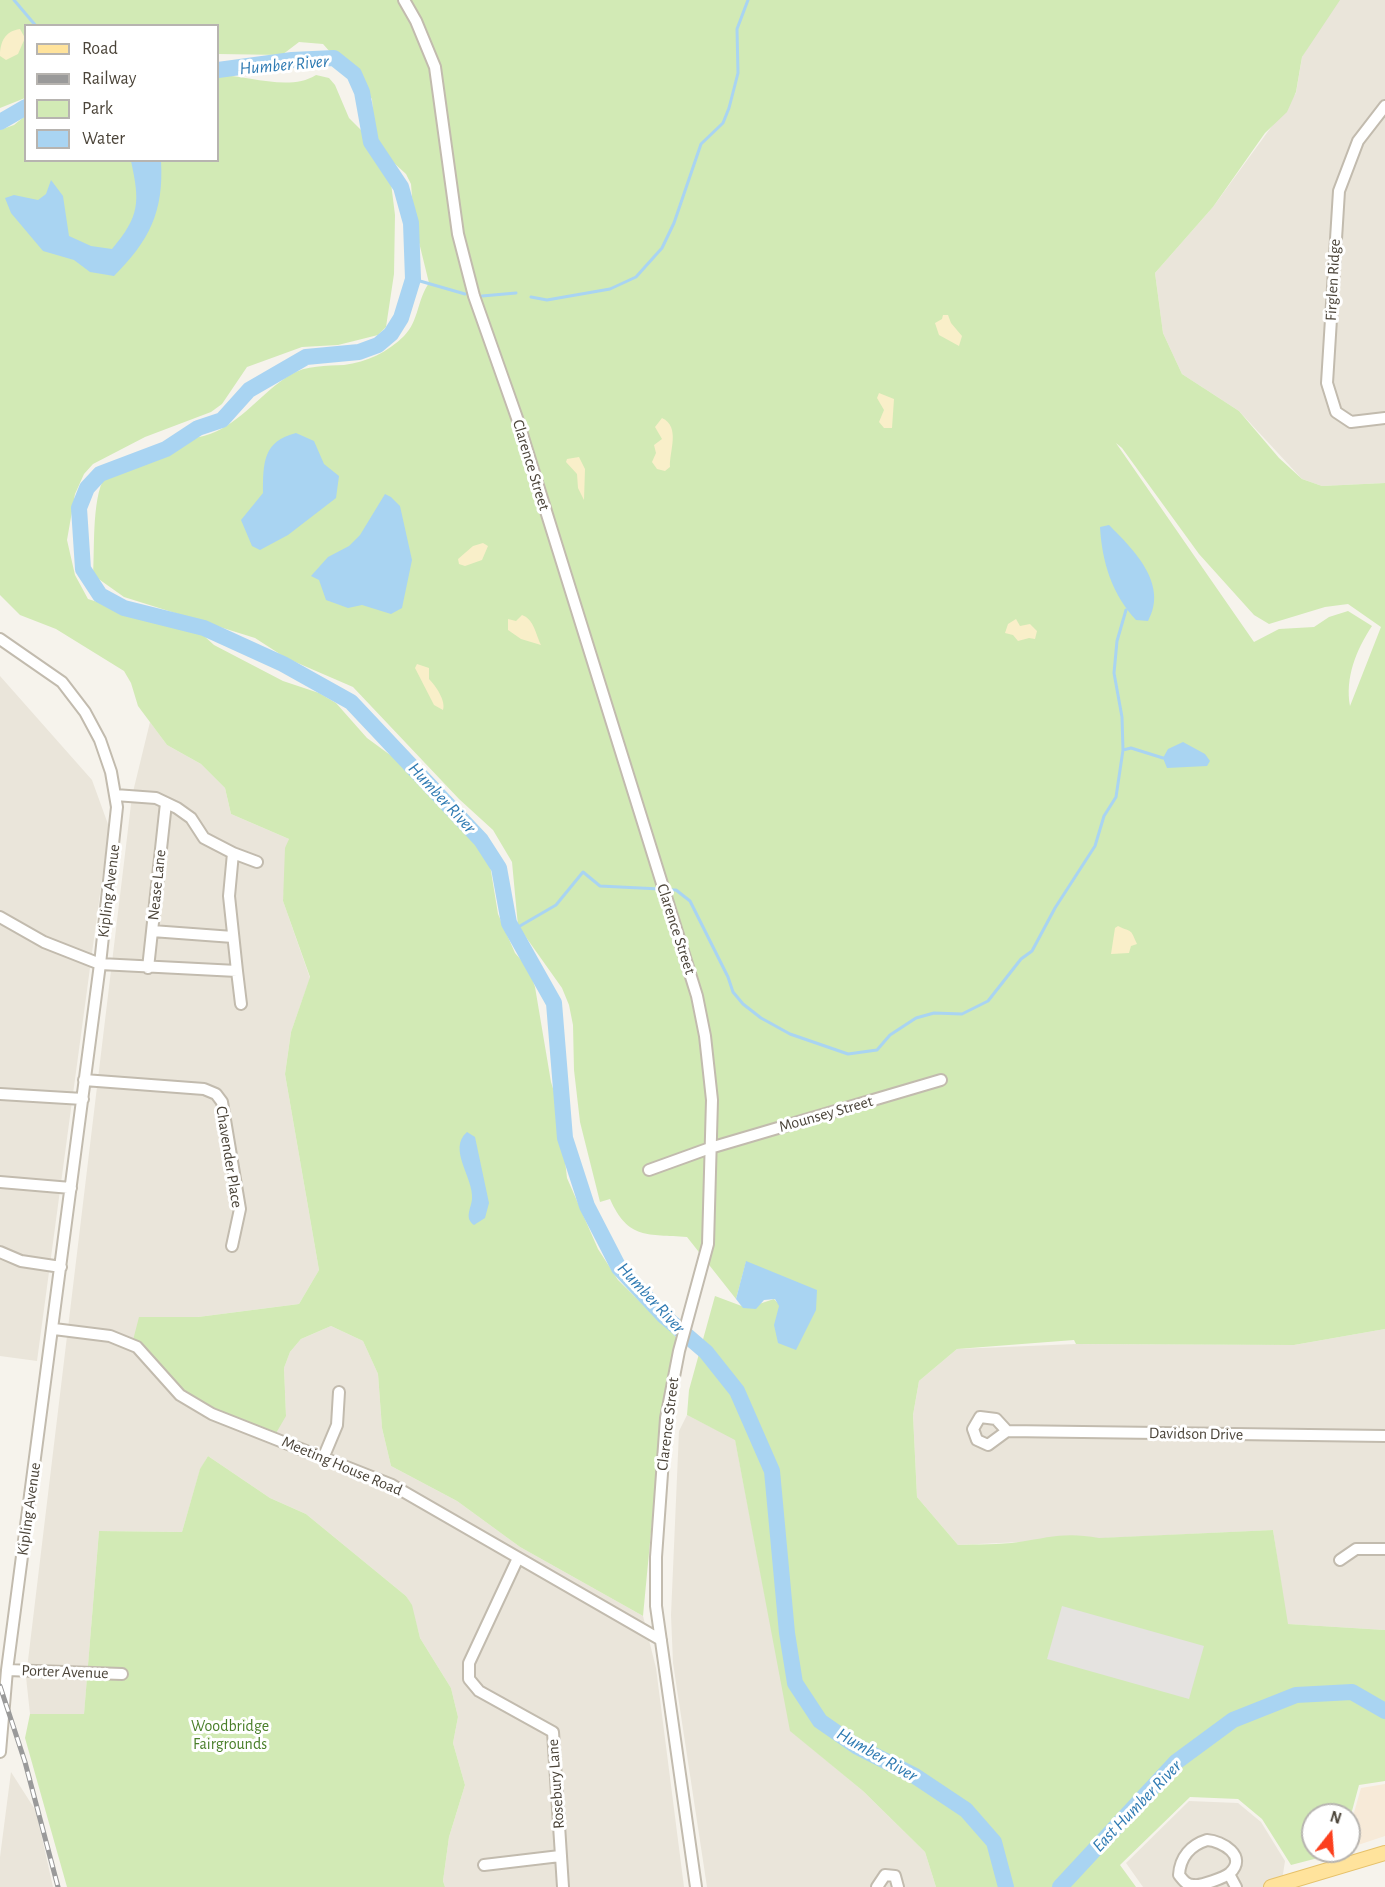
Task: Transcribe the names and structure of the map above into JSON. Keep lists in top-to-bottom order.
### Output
{
  "streets": {
    "street": [
      "Firglen Ridge",
      "Clarence Street",
      "Nease Lane",
      "Kipling Avenue",
      "Mounsey Street",
      "Chavender Place",
      "Davidson Drive",
      "Meeting House Road",
      "Porter Avenue",
      "Rosebury Lane"
    ]
  },
  "crossings": [
    ["Clarence Street", "Mounsey Street"],
    ["Clarence Street", "Meeting House Road"],
    ["Kipling Avenue", "Chavender Place"],
    ["Kipling Avenue", "Meeting House Road"],
    ["Kipling Avenue", "Porter Avenue"],
    ["Meeting House Road", "Rosebury Lane"]
  ],
  "water": ["Humber River", "East Humber River"],
  "parks": ["Woodbridge Fairgrounds"],
  "legend": [
    "Road",
    "Railway",
    "Park",
    "Water"
  ],
  "north": "top"
}
